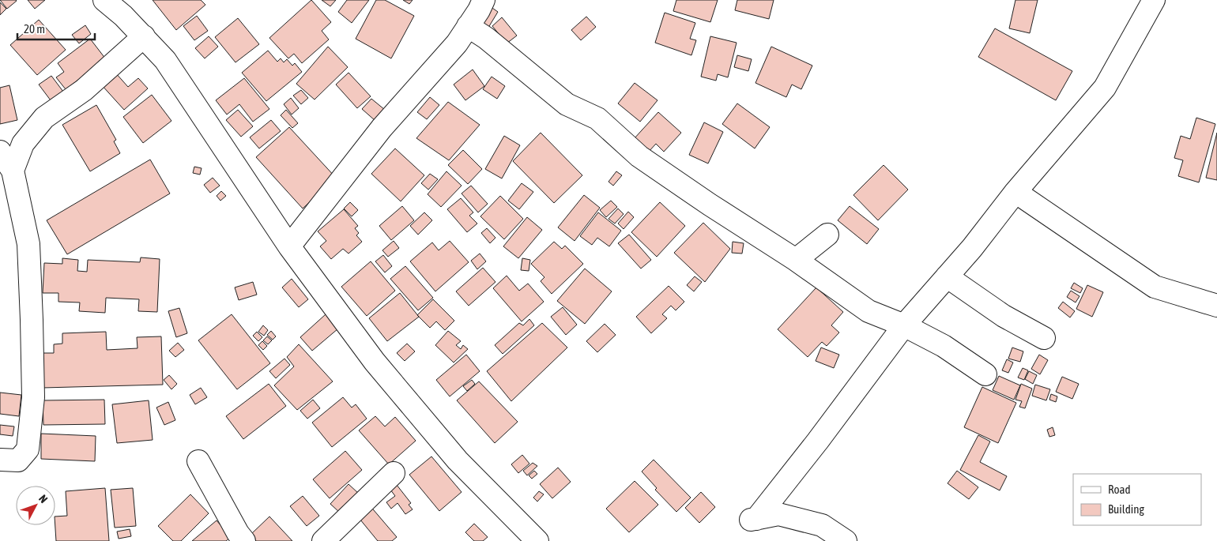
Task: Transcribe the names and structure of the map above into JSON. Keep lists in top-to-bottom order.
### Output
{
  "legend": ["Road", "Building"],
  "scale_bar": "20 m",
  "north": "top right"
}
